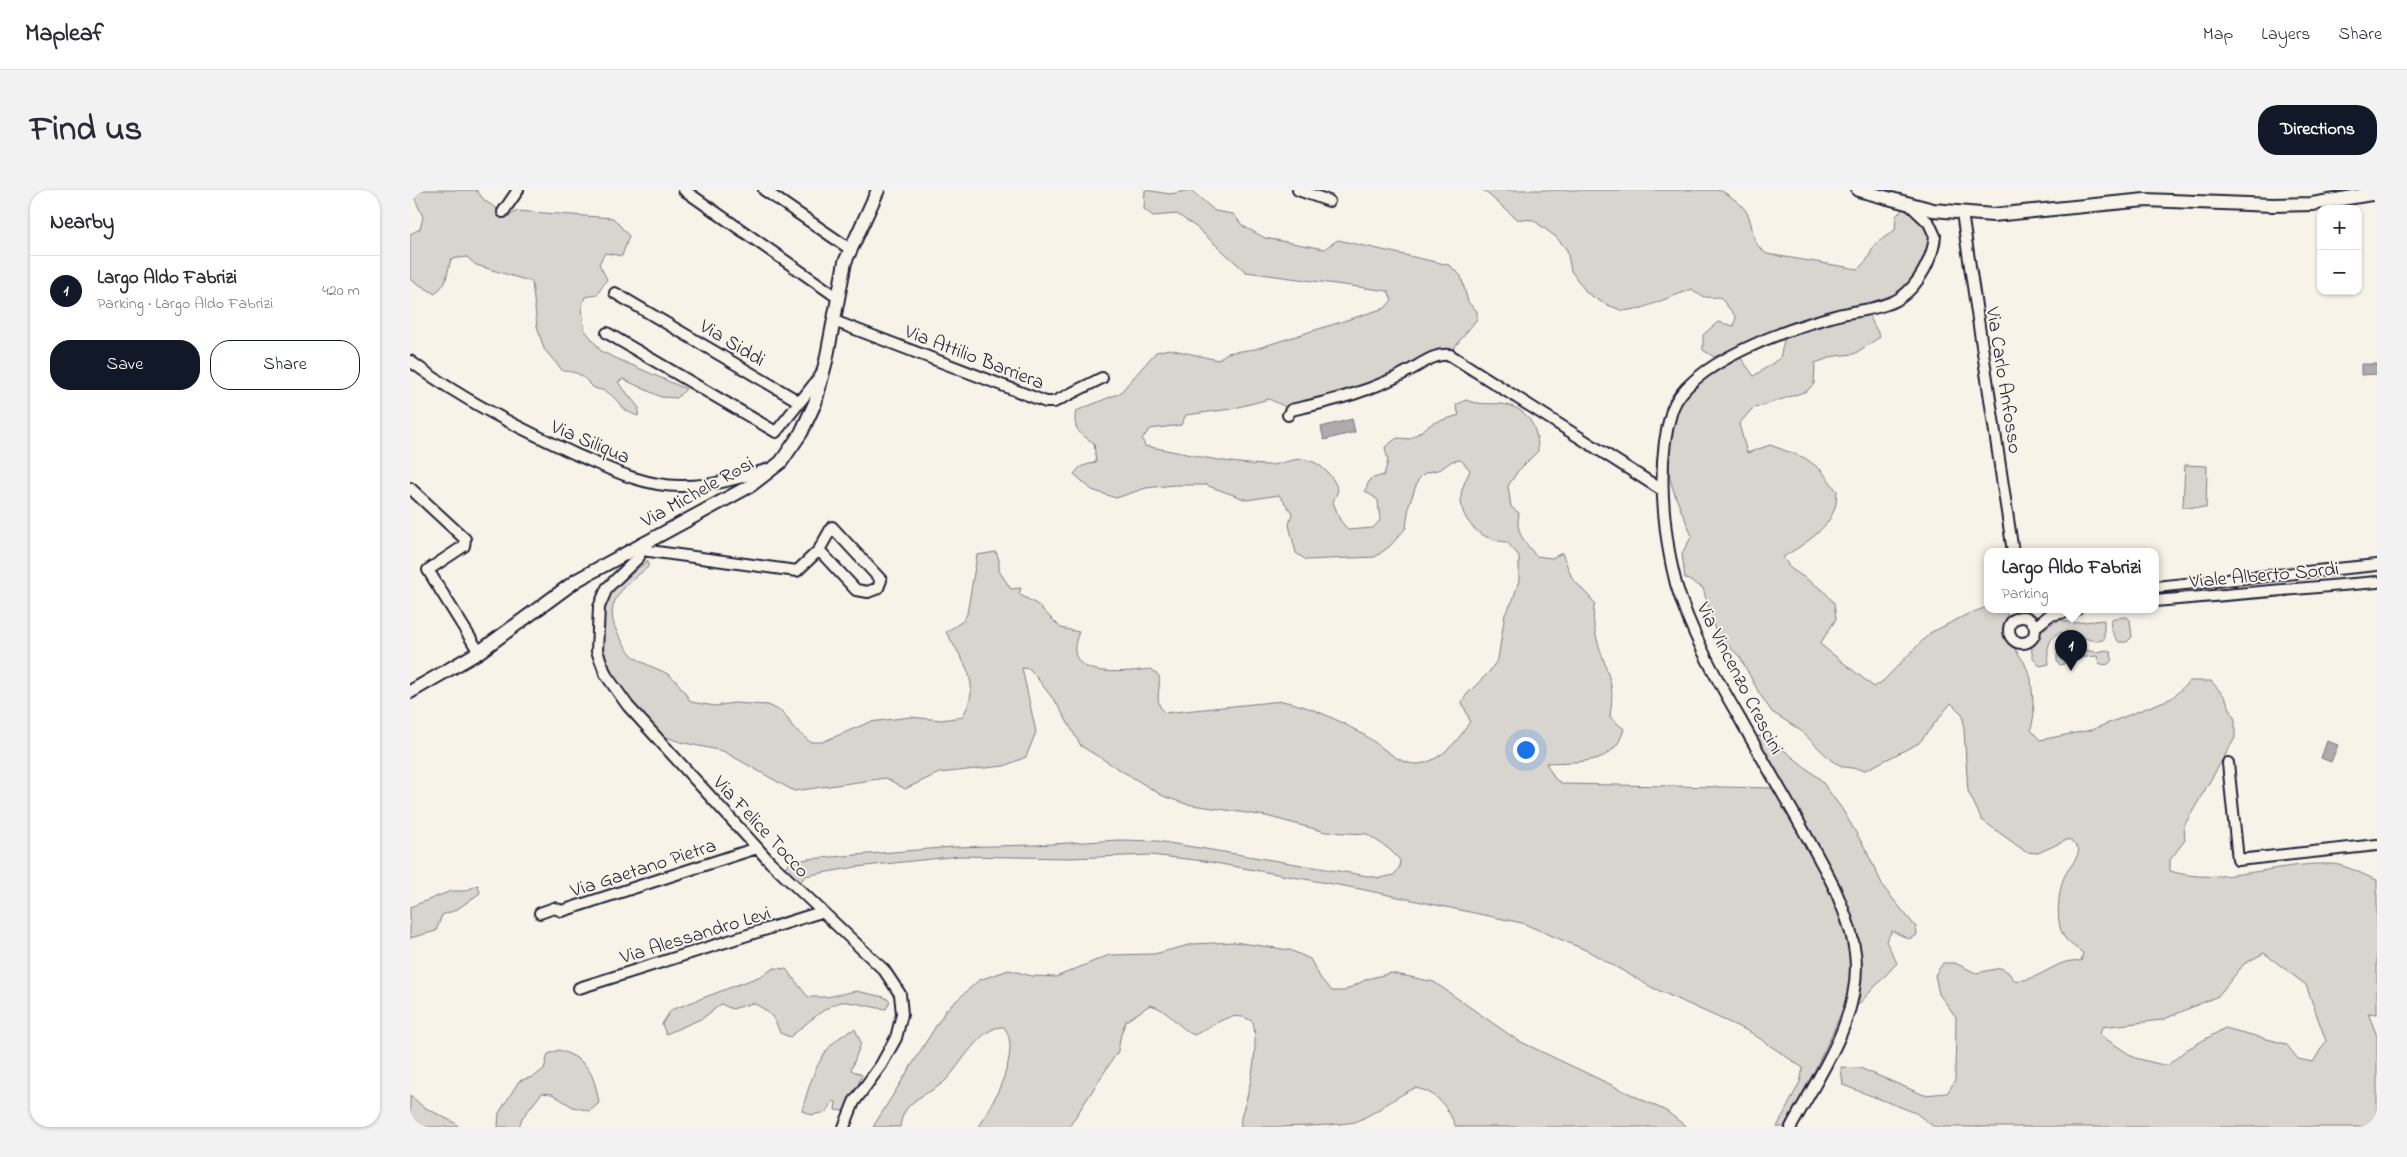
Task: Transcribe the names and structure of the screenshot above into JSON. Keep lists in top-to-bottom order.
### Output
{
  "streets": {
    "street": [
      "Via Siddi",
      "Via Attilio Barriera",
      "Via Carlo Anfosso",
      "Via Siliqua",
      "Via Michele Rosi",
      "Viale Alberto Sordi",
      "Via Vincenzo Crescini",
      "Via Felice Tocco",
      "Via Gaetano Pietra",
      "Via Alessandro Levi"
    ]
  },
  "crossings": [
    ["Via Attilio Barriera", "Via Michele Rosi"],
    ["Via Siliqua", "Via Michele Rosi"],
    ["Via Michele Rosi", "Via Felice Tocco"],
    ["Via Felice Tocco", "Via Gaetano Pietra"],
    ["Via Felice Tocco", "Via Alessandro Levi"]
  ],
  "page": {
    "header": "Mapleaf",
    "nav": ["Map", "Layers", "Share"],
    "title": "Find us",
    "buttons": [
      "Directions",
      ["Save", "Share"]
    ],
    "heading": "Nearby",
    "map_buttons": ["+", "−"],
    "list": [
      {
        "mark": "1",
        "name": "Largo Aldo Fabrizi",
        "note": "Parking · Largo Aldo Fabrizi",
        "value": "420 m"
      }
    ],
    "popup": ["Largo Aldo Fabrizi", "Parking"],
    "pins": "1"
  }
}
